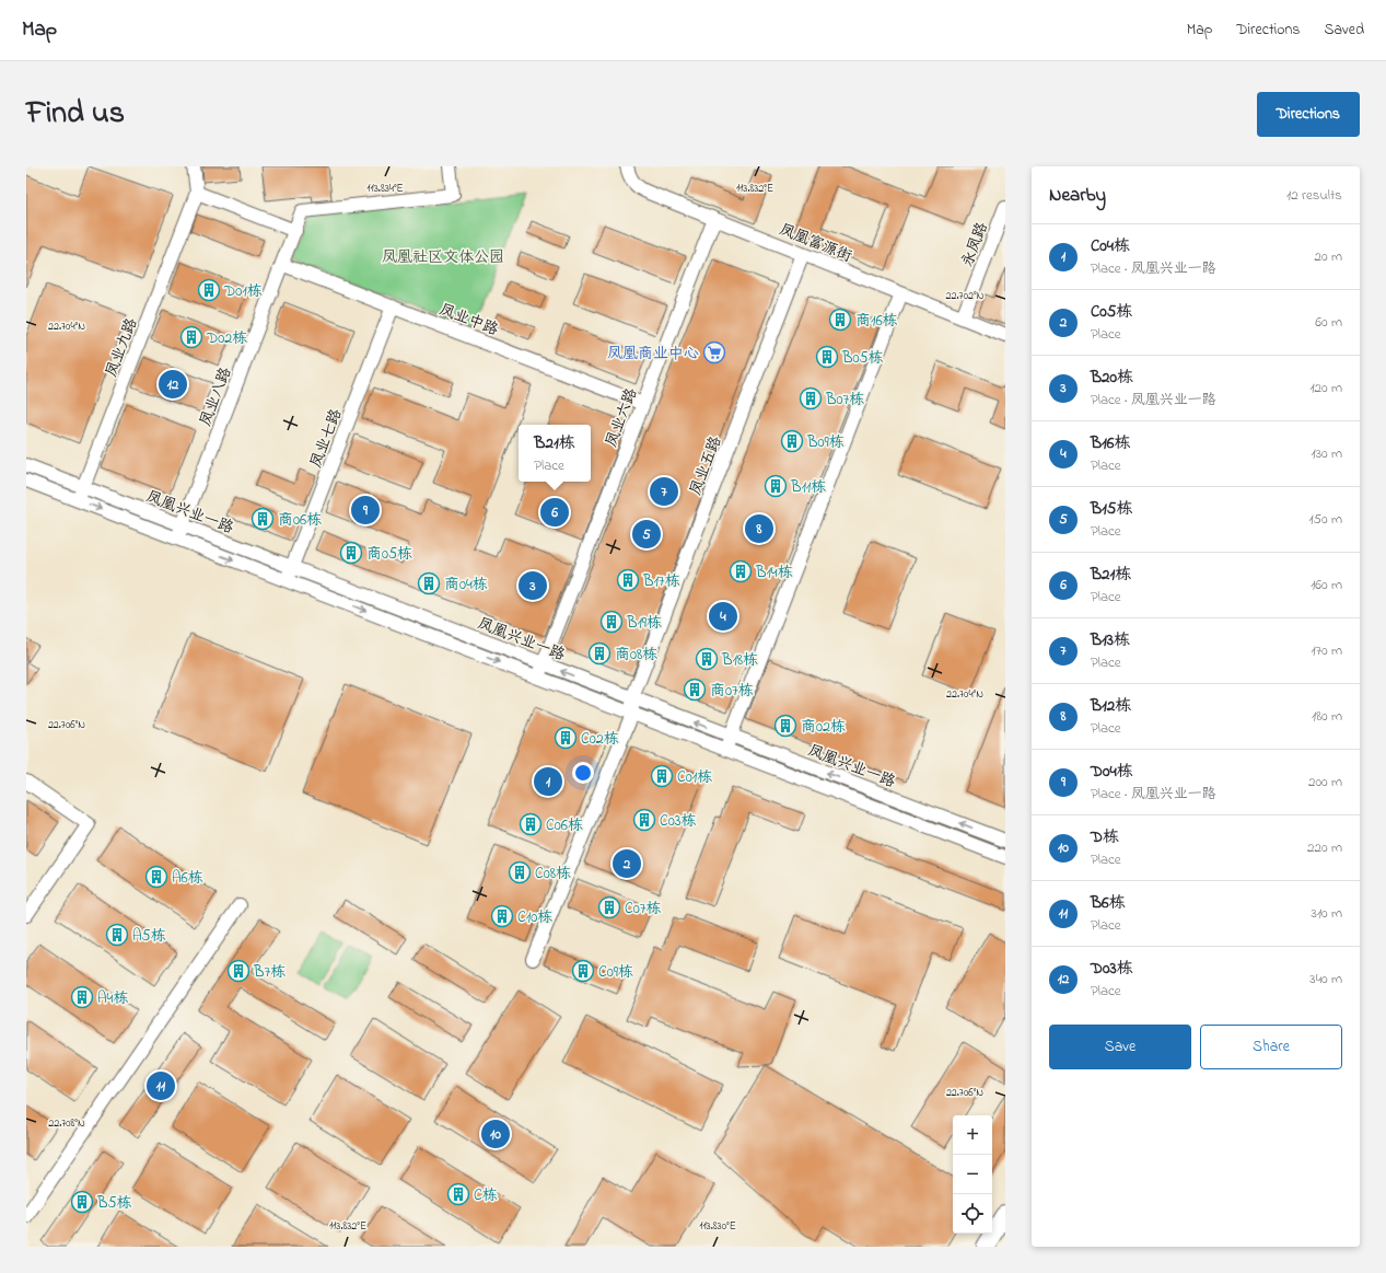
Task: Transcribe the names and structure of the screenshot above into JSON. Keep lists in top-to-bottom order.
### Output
{
  "streets": {
    "street": [
      "凤凰富源街",
      "永凤路",
      "凤业中路",
      "凤业九路",
      "凤业八路",
      "凤业六路",
      "凤业七路",
      "凤业五路",
      "凤凰兴业一路"
    ]
  },
  "crossings": [
    ["凤凰富源街", "永凤路"],
    ["凤凰富源街", "凤业六路"],
    ["凤凰富源街", "凤业五路"],
    ["凤业中路", "凤业八路"],
    ["凤业中路", "凤业六路"],
    ["凤业中路", "凤业七路"],
    ["凤业九路", "凤凰兴业一路"],
    ["凤业八路", "凤凰兴业一路"],
    ["凤业六路", "凤凰兴业一路"],
    ["凤业七路", "凤凰兴业一路"],
    ["凤业五路", "凤凰兴业一路"]
  ],
  "parks": ["凤凰社区文体公园"],
  "places": {
    "building": [
      "D01栋",
      "商16栋",
      "D02栋",
      "B05栋",
      "B07栋",
      "B09栋",
      "B11栋",
      "商06栋",
      "商05栋",
      "B14栋",
      "B17栋",
      "商04栋",
      "B19栋",
      "商08栋",
      "B18栋",
      "商07栋",
      "商02栋",
      "C02栋",
      "C01栋",
      "C03栋",
      "C06栋",
      "C08栋",
      "A6栋",
      "C07栋",
      "C10栋",
      "A5栋",
      "B7栋",
      "C09栋",
      "A4栋",
      "C栋",
      "B5栋"
    ],
    "supermarket": ["凤凰商业中心"]
  },
  "page": {
    "header": "Map",
    "nav": ["Map", "Directions", "Saved"],
    "title": "Find us",
    "buttons": [
      "Directions",
      ["Save", "Share"]
    ],
    "heading": ["Nearby", "12 results"],
    "list": [
      {
        "mark": "1",
        "name": "C04栋",
        "note": "Place · 凤凰兴业一路",
        "value": "20 m"
      },
      {
        "mark": "2",
        "name": "C05栋",
        "note": "Place",
        "value": "60 m"
      },
      {
        "mark": "3",
        "name": "B20栋",
        "note": "Place · 凤凰兴业一路",
        "value": "120 m"
      },
      {
        "mark": "4",
        "name": "B16栋",
        "note": "Place",
        "value": "130 m"
      },
      {
        "mark": "5",
        "name": "B15栋",
        "note": "Place",
        "value": "150 m"
      },
      {
        "mark": "6",
        "name": "B21栋",
        "note": "Place",
        "value": "160 m"
      },
      {
        "mark": "7",
        "name": "B13栋",
        "note": "Place",
        "value": "170 m"
      },
      {
        "mark": "8",
        "name": "B12栋",
        "note": "Place",
        "value": "180 m"
      },
      {
        "mark": "9",
        "name": "D04栋",
        "note": "Place · 凤凰兴业一路",
        "value": "200 m"
      },
      {
        "mark": "10",
        "name": "D栋",
        "note": "Place",
        "value": "220 m"
      },
      {
        "mark": "11",
        "name": "B6栋",
        "note": "Place",
        "value": "310 m"
      },
      {
        "mark": "12",
        "name": "D03栋",
        "note": "Place",
        "value": "340 m"
      }
    ],
    "pins": [
      "12",
      "7",
      "9",
      "6",
      "8",
      "5",
      "3",
      "4",
      "1",
      "2",
      "11",
      "10"
    ],
    "popup": ["B21栋", "Place"],
    "map_buttons": ["+", "−"]
  },
  "coordinates": [
    "113.832°E",
    "113.834°E",
    "22.702°N",
    "22.704°N",
    "22.706°N",
    "22.708°N",
    "113.830°E"
  ]
}
